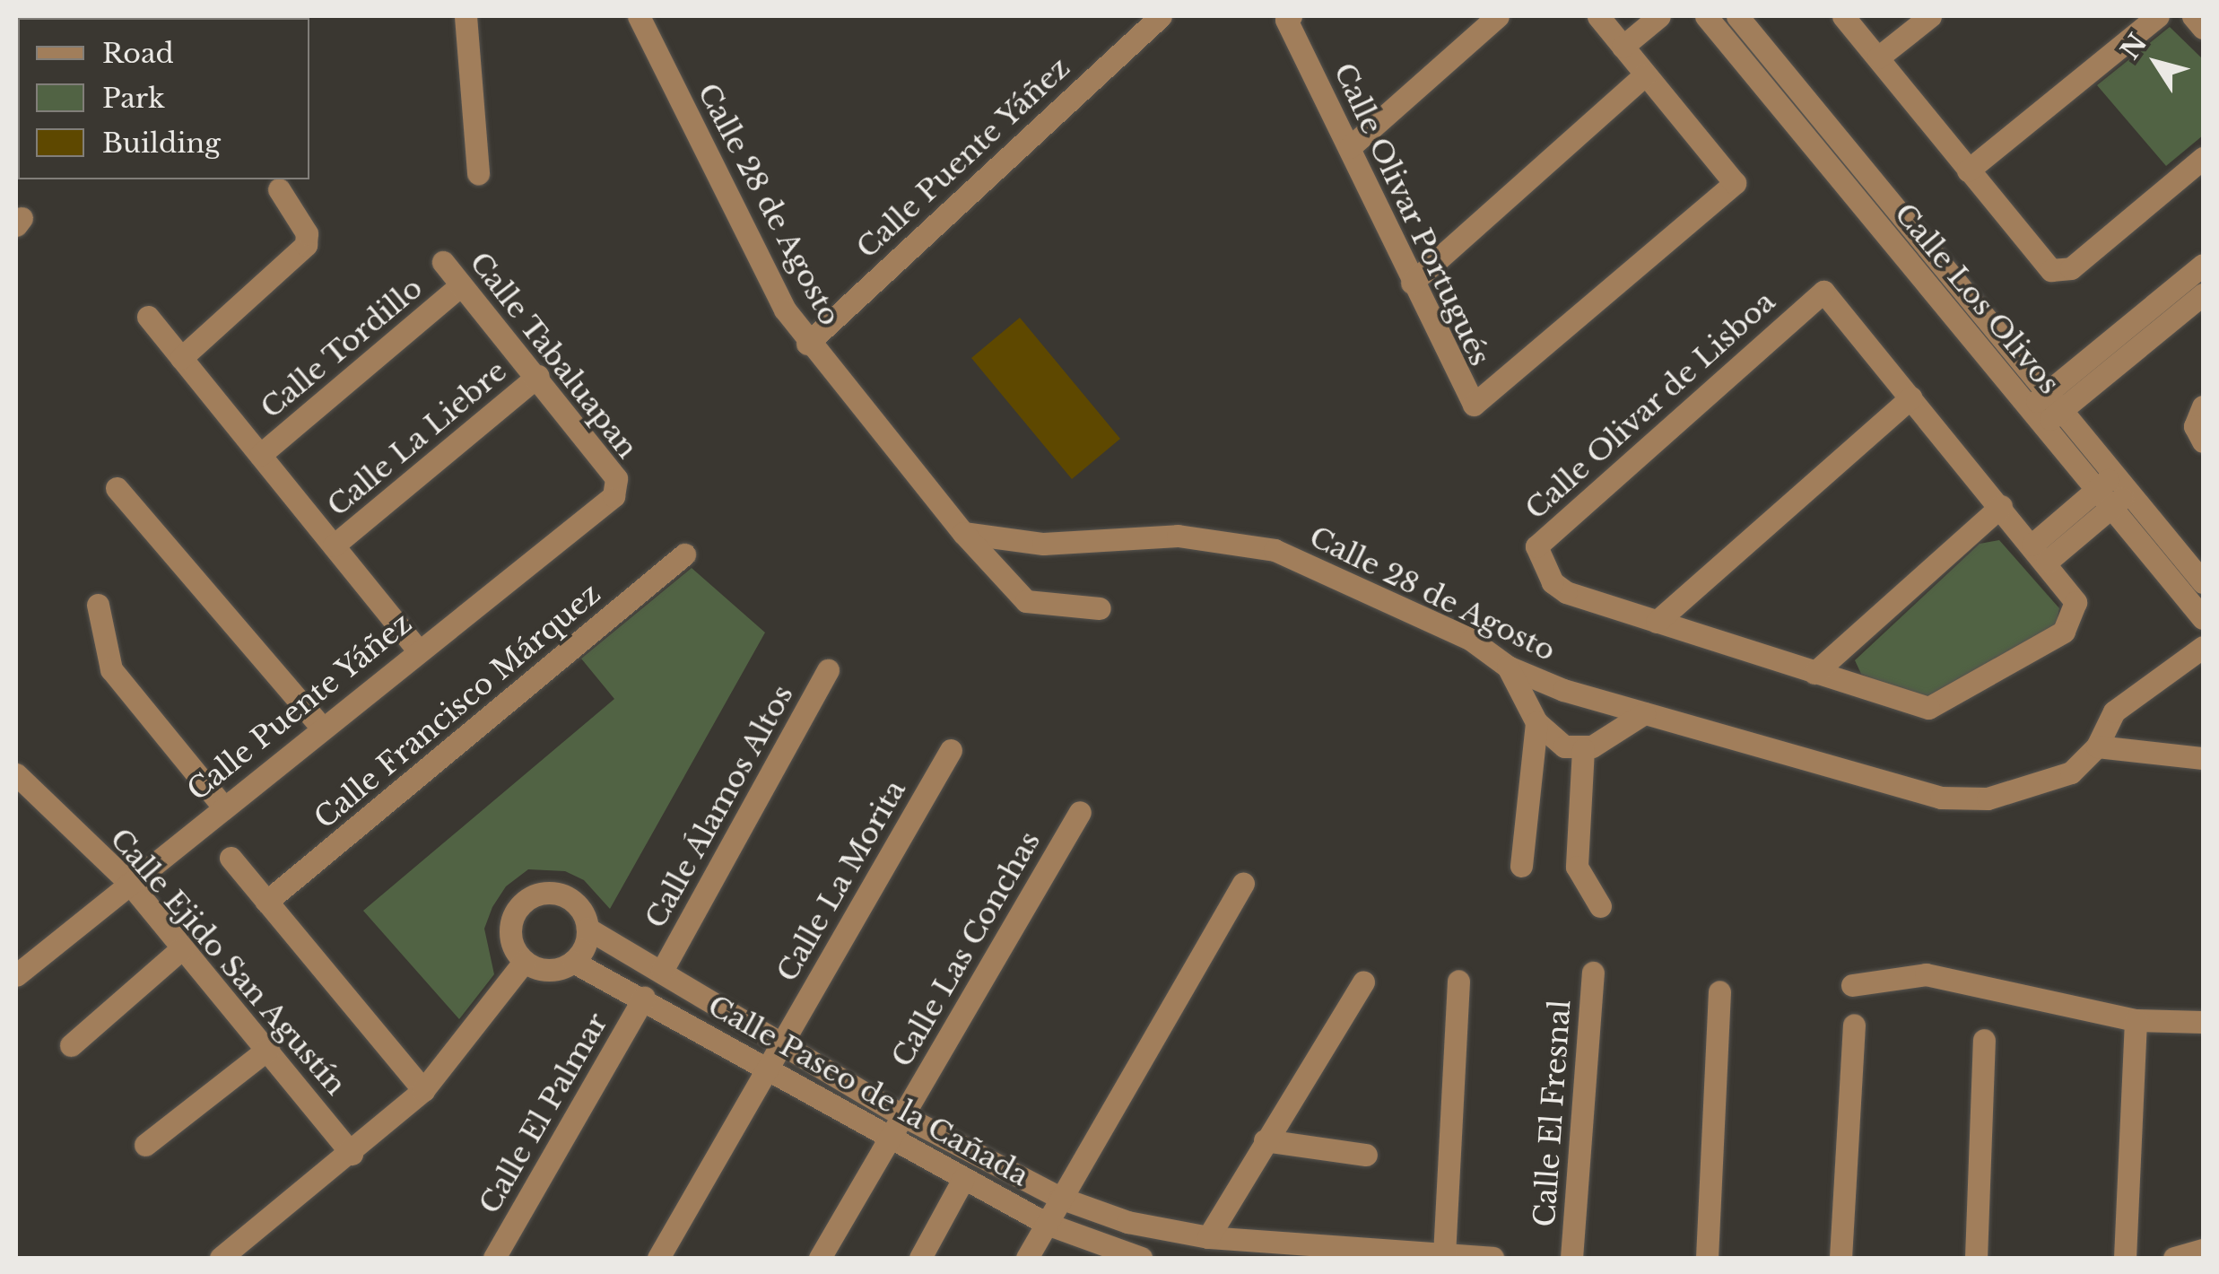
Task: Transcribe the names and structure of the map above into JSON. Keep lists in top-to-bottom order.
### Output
{
  "streets": {
    "street": [
      "Calle Puente Yáñez",
      "Calle 28 de Agosto",
      "Calle Olivar Portugués",
      "Calle Los Olivos",
      "Calle Tordillo",
      "Calle Tabaluapan",
      "Calle Olivar de Lisboa",
      "Calle La Liebre",
      "Calle Francisco Márquez",
      "Calle Álamos Altos",
      "Calle La Morita",
      "Calle Las Conchas",
      "Calle Ejido San Agustín",
      "Calle Paseo de la Cañada",
      "Calle El Palmar",
      "Calle El Fresnal"
    ]
  },
  "crossings": [
    ["Calle Puente Yáñez", "Calle 28 de Agosto"],
    ["Calle Puente Yáñez", "Calle Tabaluapan"],
    ["Calle Puente Yáñez", "Calle Ejido San Agustín"],
    ["Calle Tordillo", "Calle Tabaluapan"],
    ["Calle Tabaluapan", "Calle La Liebre"],
    ["Calle Álamos Altos", "Calle Paseo de la Cañada"],
    ["Calle La Morita", "Calle Paseo de la Cañada"],
    ["Calle Las Conchas", "Calle Paseo de la Cañada"],
    ["Calle Paseo de la Cañada", "Calle El Palmar"]
  ],
  "legend": ["Road", "Park", "Building"],
  "north": "top left"
}
